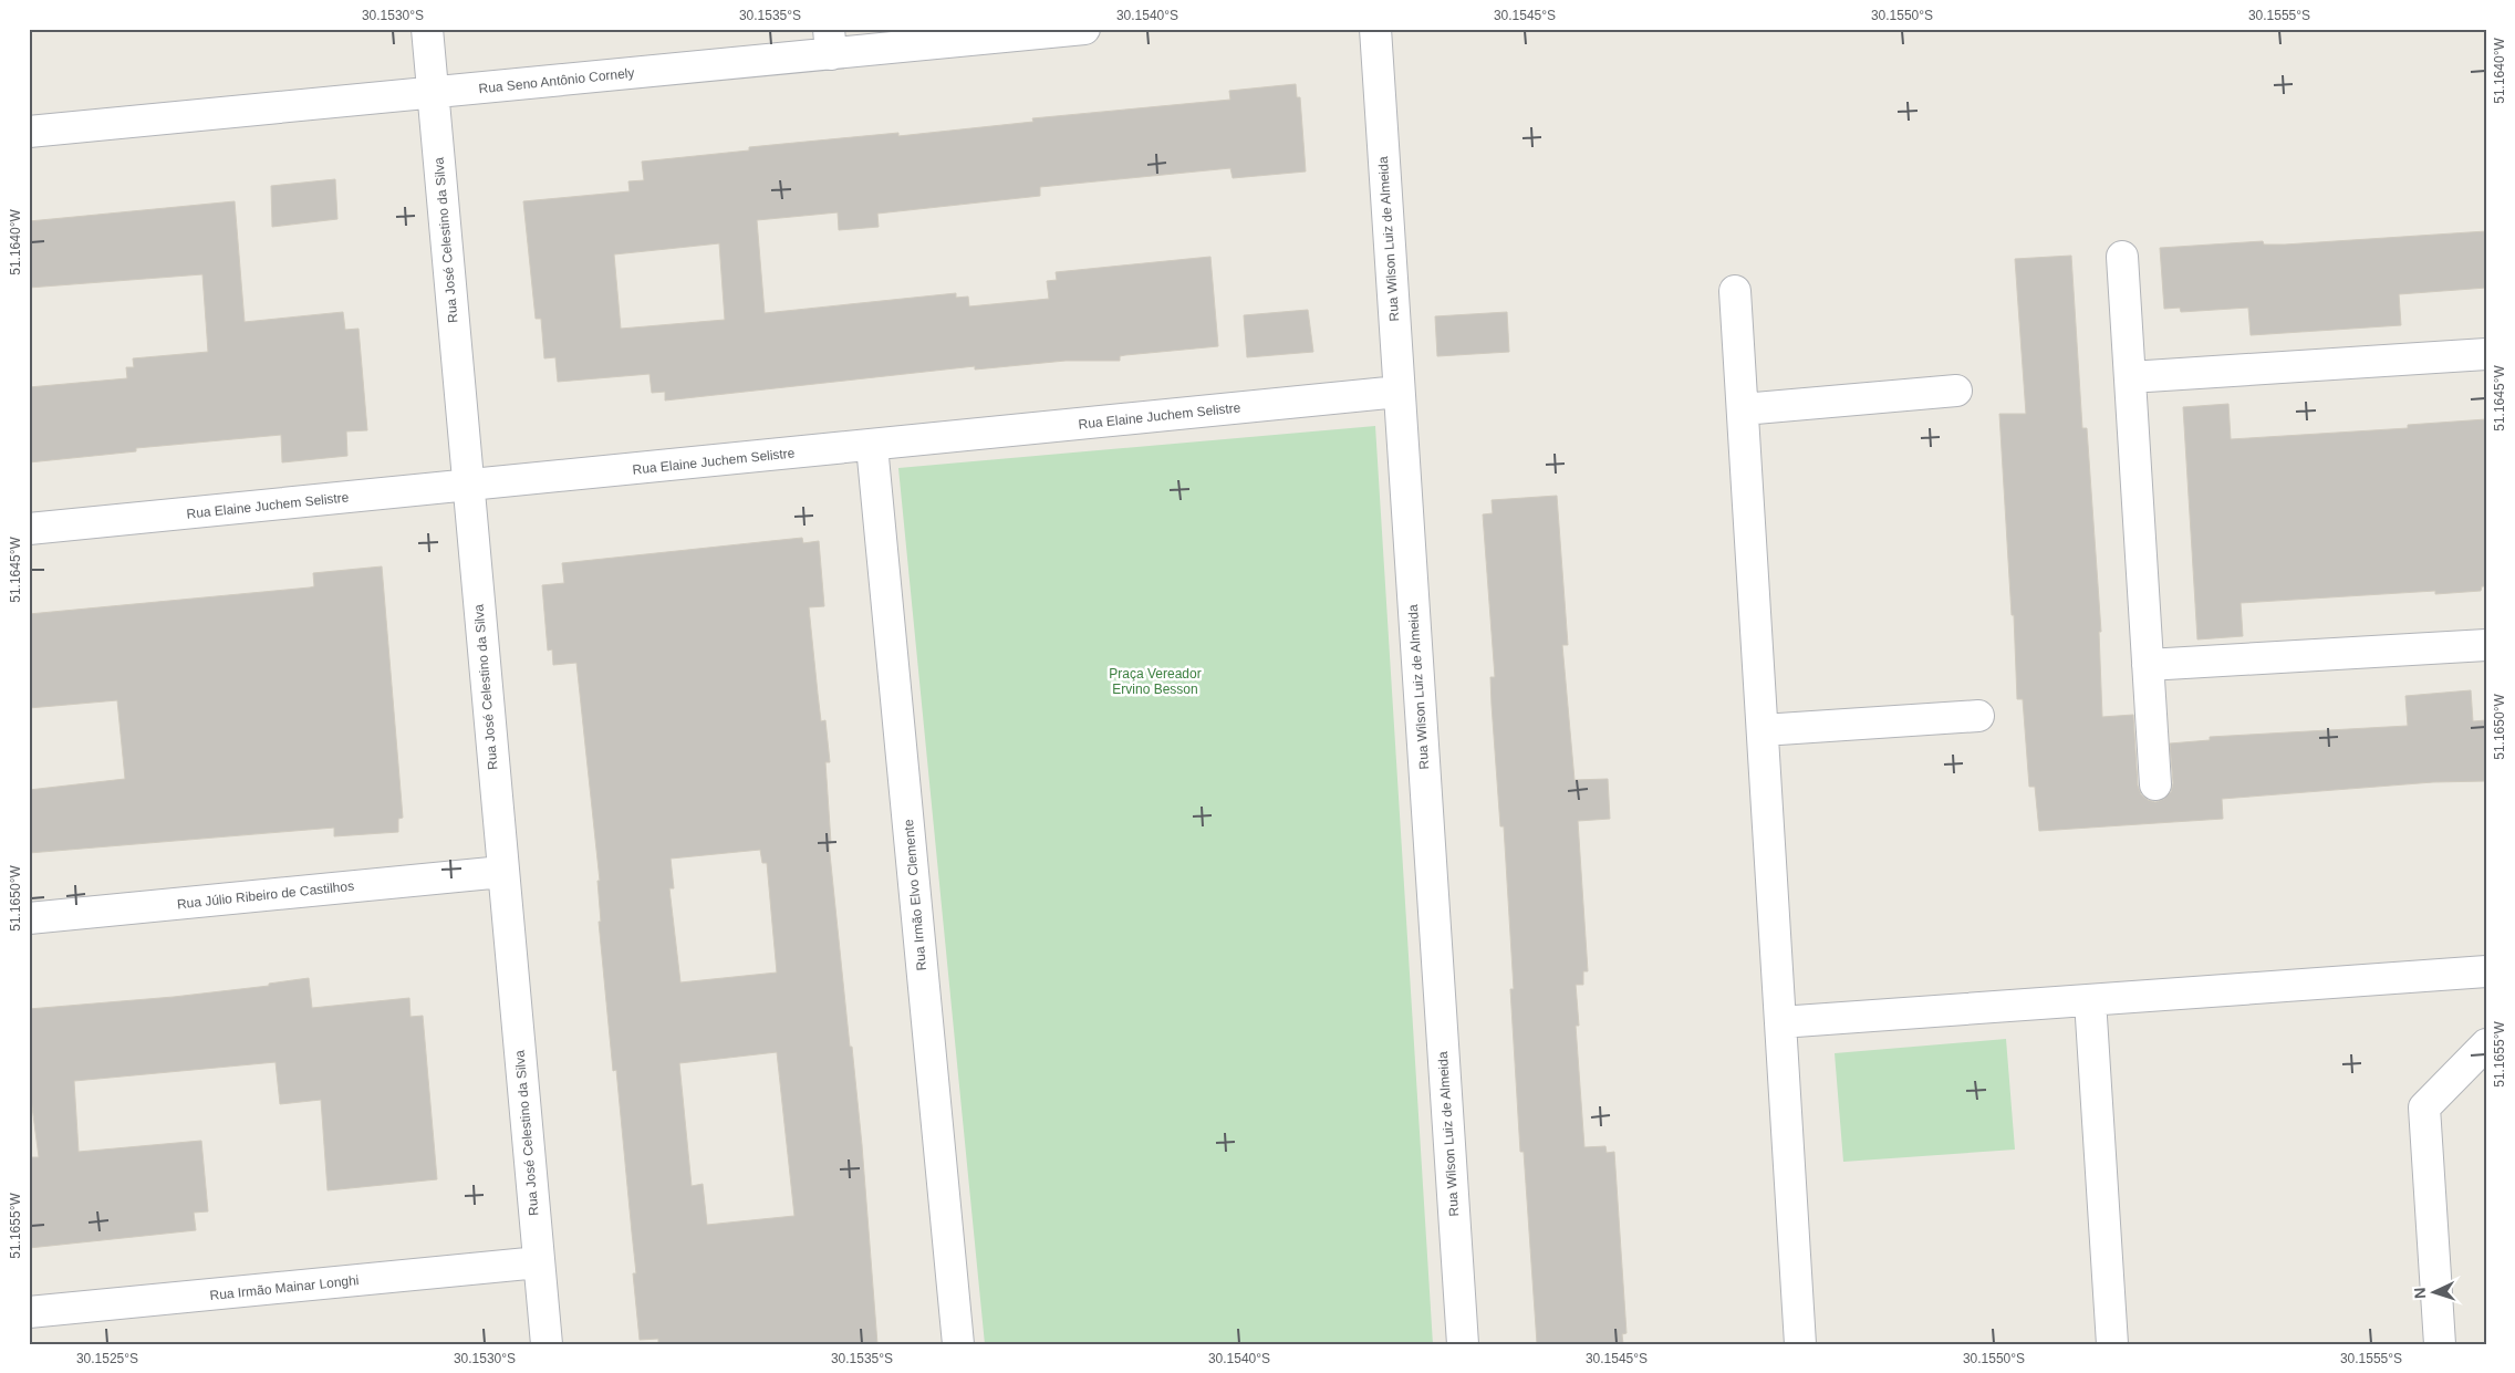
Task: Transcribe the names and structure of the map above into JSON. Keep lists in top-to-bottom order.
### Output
{
  "streets": {
    "street": [
      "Rua Seno Antônio Cornely",
      "Rua Wilson Luiz de Almeida",
      "Rua José Celestino da Silva",
      "Rua Elaine Juchem Selistre",
      "Rua Júlio Ribeiro de Castilhos",
      "Rua Irmão Elvo Clemente",
      "Rua Irmão Mainar Longhi"
    ]
  },
  "crossings": [
    ["Rua Seno Antônio Cornely", "Rua José Celestino da Silva"],
    ["Rua Wilson Luiz de Almeida", "Rua Elaine Juchem Selistre"],
    ["Rua José Celestino da Silva", "Rua Elaine Juchem Selistre"],
    ["Rua José Celestino da Silva", "Rua Júlio Ribeiro de Castilhos"],
    ["Rua José Celestino da Silva", "Rua Irmão Mainar Longhi"],
    ["Rua Elaine Juchem Selistre", "Rua Irmão Elvo Clemente"]
  ],
  "parks": ["Praça Vereador Ervino Besson"],
  "north": "left",
  "coordinates": [
    "30.1530°S",
    "30.1535°S",
    "30.1540°S",
    "30.1545°S",
    "30.1550°S",
    "30.1555°S",
    "51.1640°W",
    "51.1645°W",
    "51.1650°W",
    "51.1655°W",
    "30.1525°S"
  ]
}
